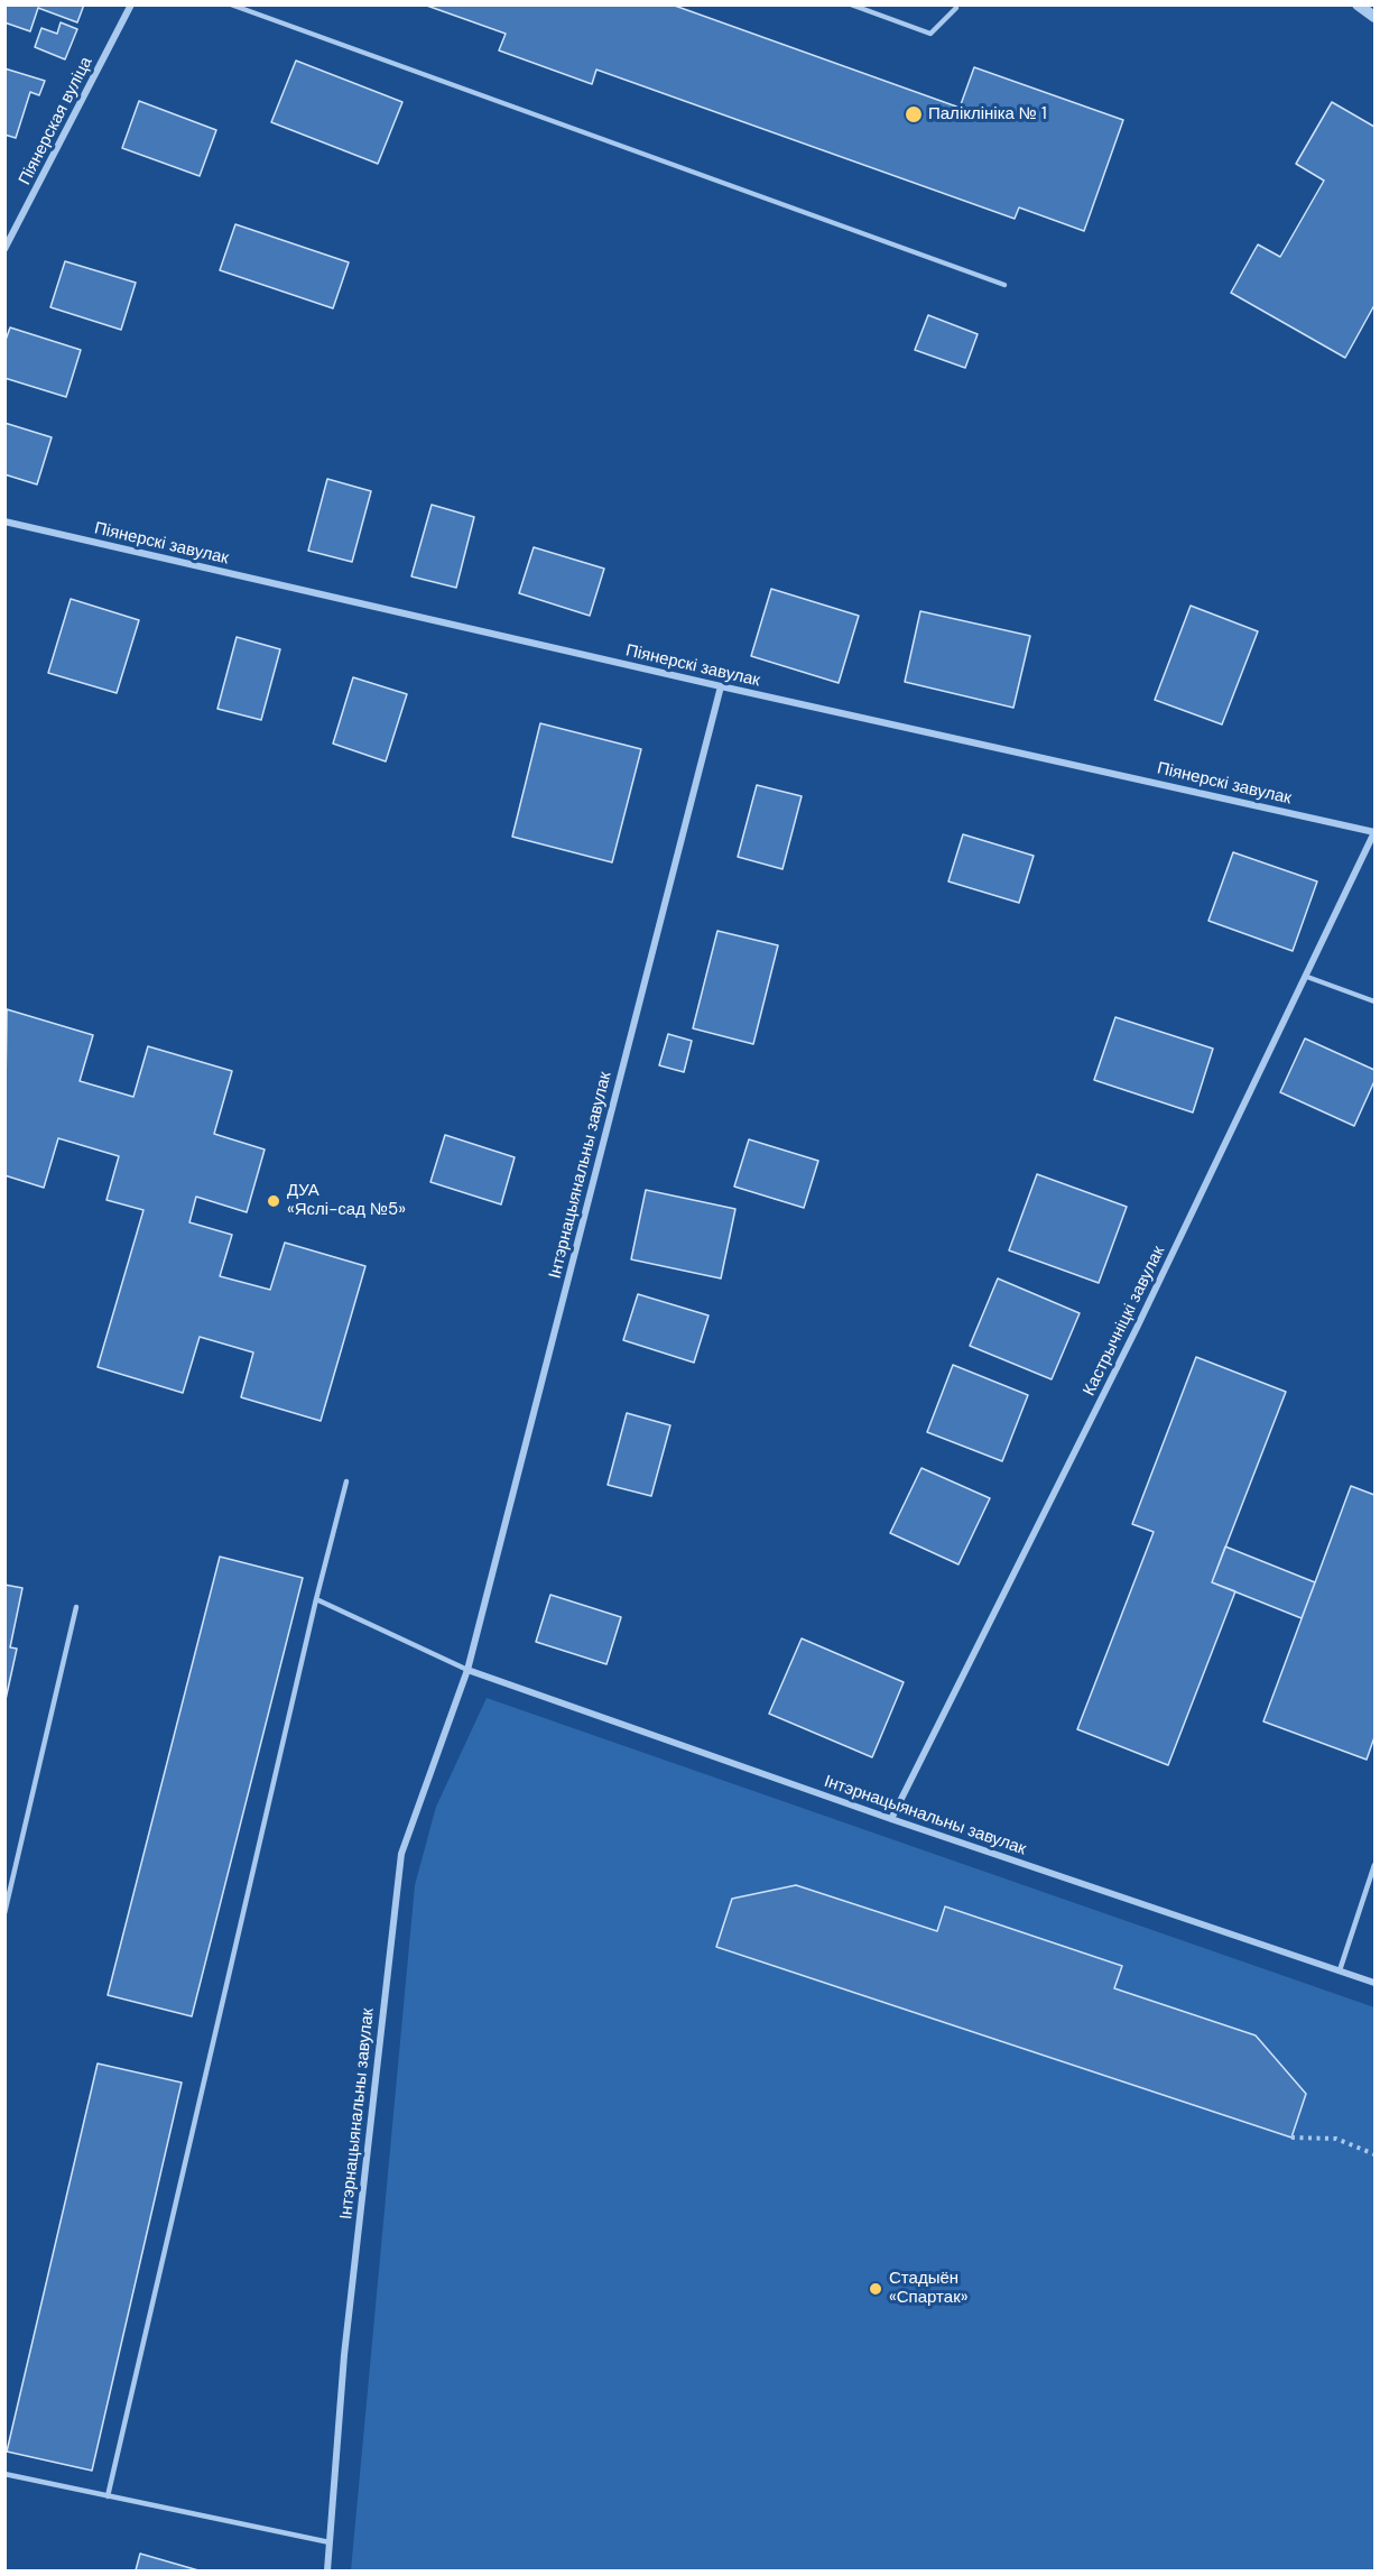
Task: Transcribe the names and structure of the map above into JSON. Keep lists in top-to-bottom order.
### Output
{
  "streets": {
    "street": [
      "Піянерская вуліца",
      "Піянерскі завулак",
      "Інтэрнацыянальны завулак",
      "Кастрычніцкі завулак"
    ]
  },
  "crossings": [
    ["Піянерскі завулак", "Інтэрнацыянальны завулак"],
    ["Піянерскі завулак", "Кастрычніцкі завулак"],
    ["Інтэрнацыянальны завулак", "Кастрычніцкі завулак"]
  ],
  "places": ["Паліклініка № 1", "ДУА «Яслі-сад №5»", "Стадыён «Спартак»"]
}
